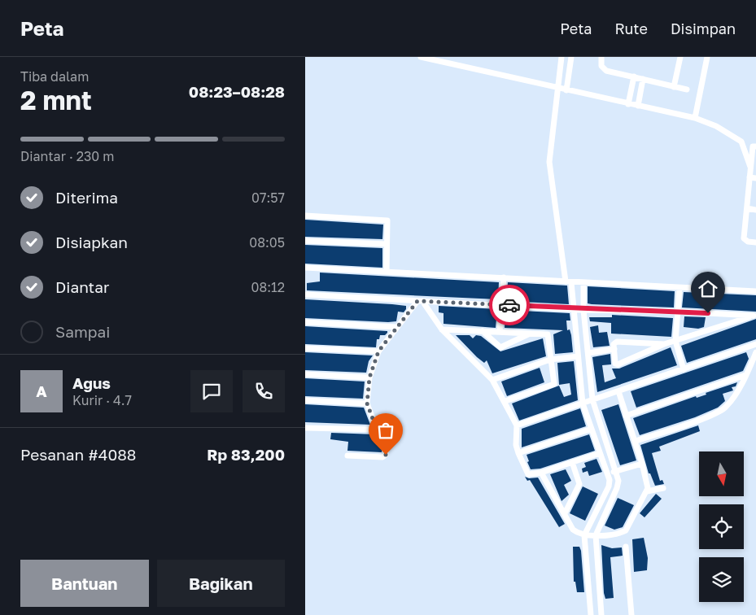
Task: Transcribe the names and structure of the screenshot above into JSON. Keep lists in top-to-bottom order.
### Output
{
  "north": "bottom",
  "page": {
    "header": "Peta",
    "nav": ["Peta", "Rute", "Disimpan"],
    "heading": ["2 mnt", "Tiba dalam", "08:23–08:28"],
    "panel": [
      "Agus",
      "Kurir · 4.7",
      "Pesanan #4088",
      "Rp 83,200"
    ],
    "bar": "Diantar · 230 m",
    "list": [
      ["Diterima", "07:57"],
      ["Disiapkan", "08:05"],
      ["Diantar", "08:12"],
      "Sampai"
    ],
    "round": "A",
    "buttons": ["Bantuan", "Bagikan"]
  }
}
